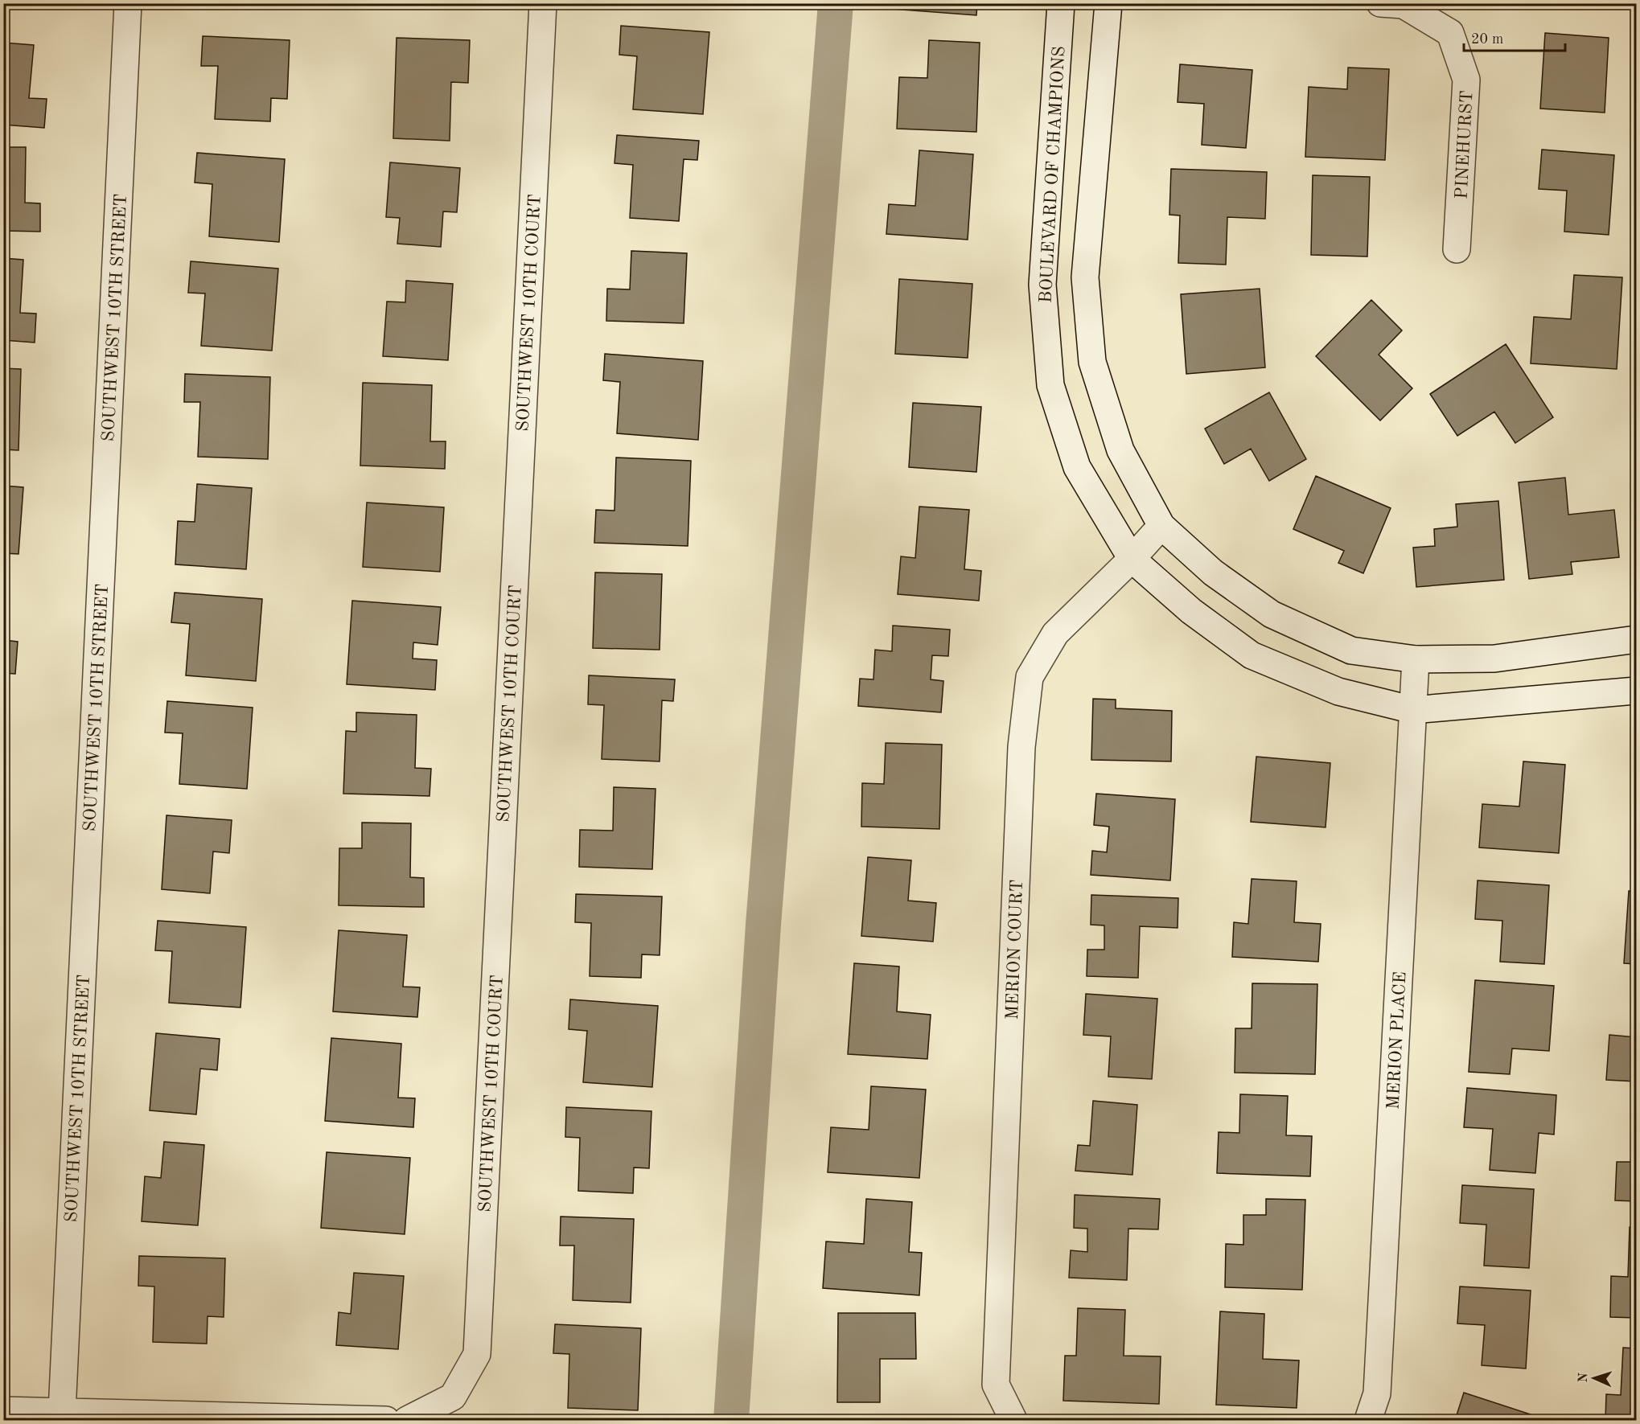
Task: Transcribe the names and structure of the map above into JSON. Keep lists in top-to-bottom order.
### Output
{
  "streets": {
    "street": [
      "PINEHURST",
      "BOULEVARD OF CHAMPIONS",
      "SOUTHWEST 10TH COURT",
      "SOUTHWEST 10TH STREET",
      "MERION COURT",
      "MERION PLACE"
    ]
  },
  "crossings": [
    ["BOULEVARD OF CHAMPIONS", "MERION COURT"],
    ["BOULEVARD OF CHAMPIONS", "MERION PLACE"]
  ],
  "scale_bar": "20 m",
  "north": "left"
}
